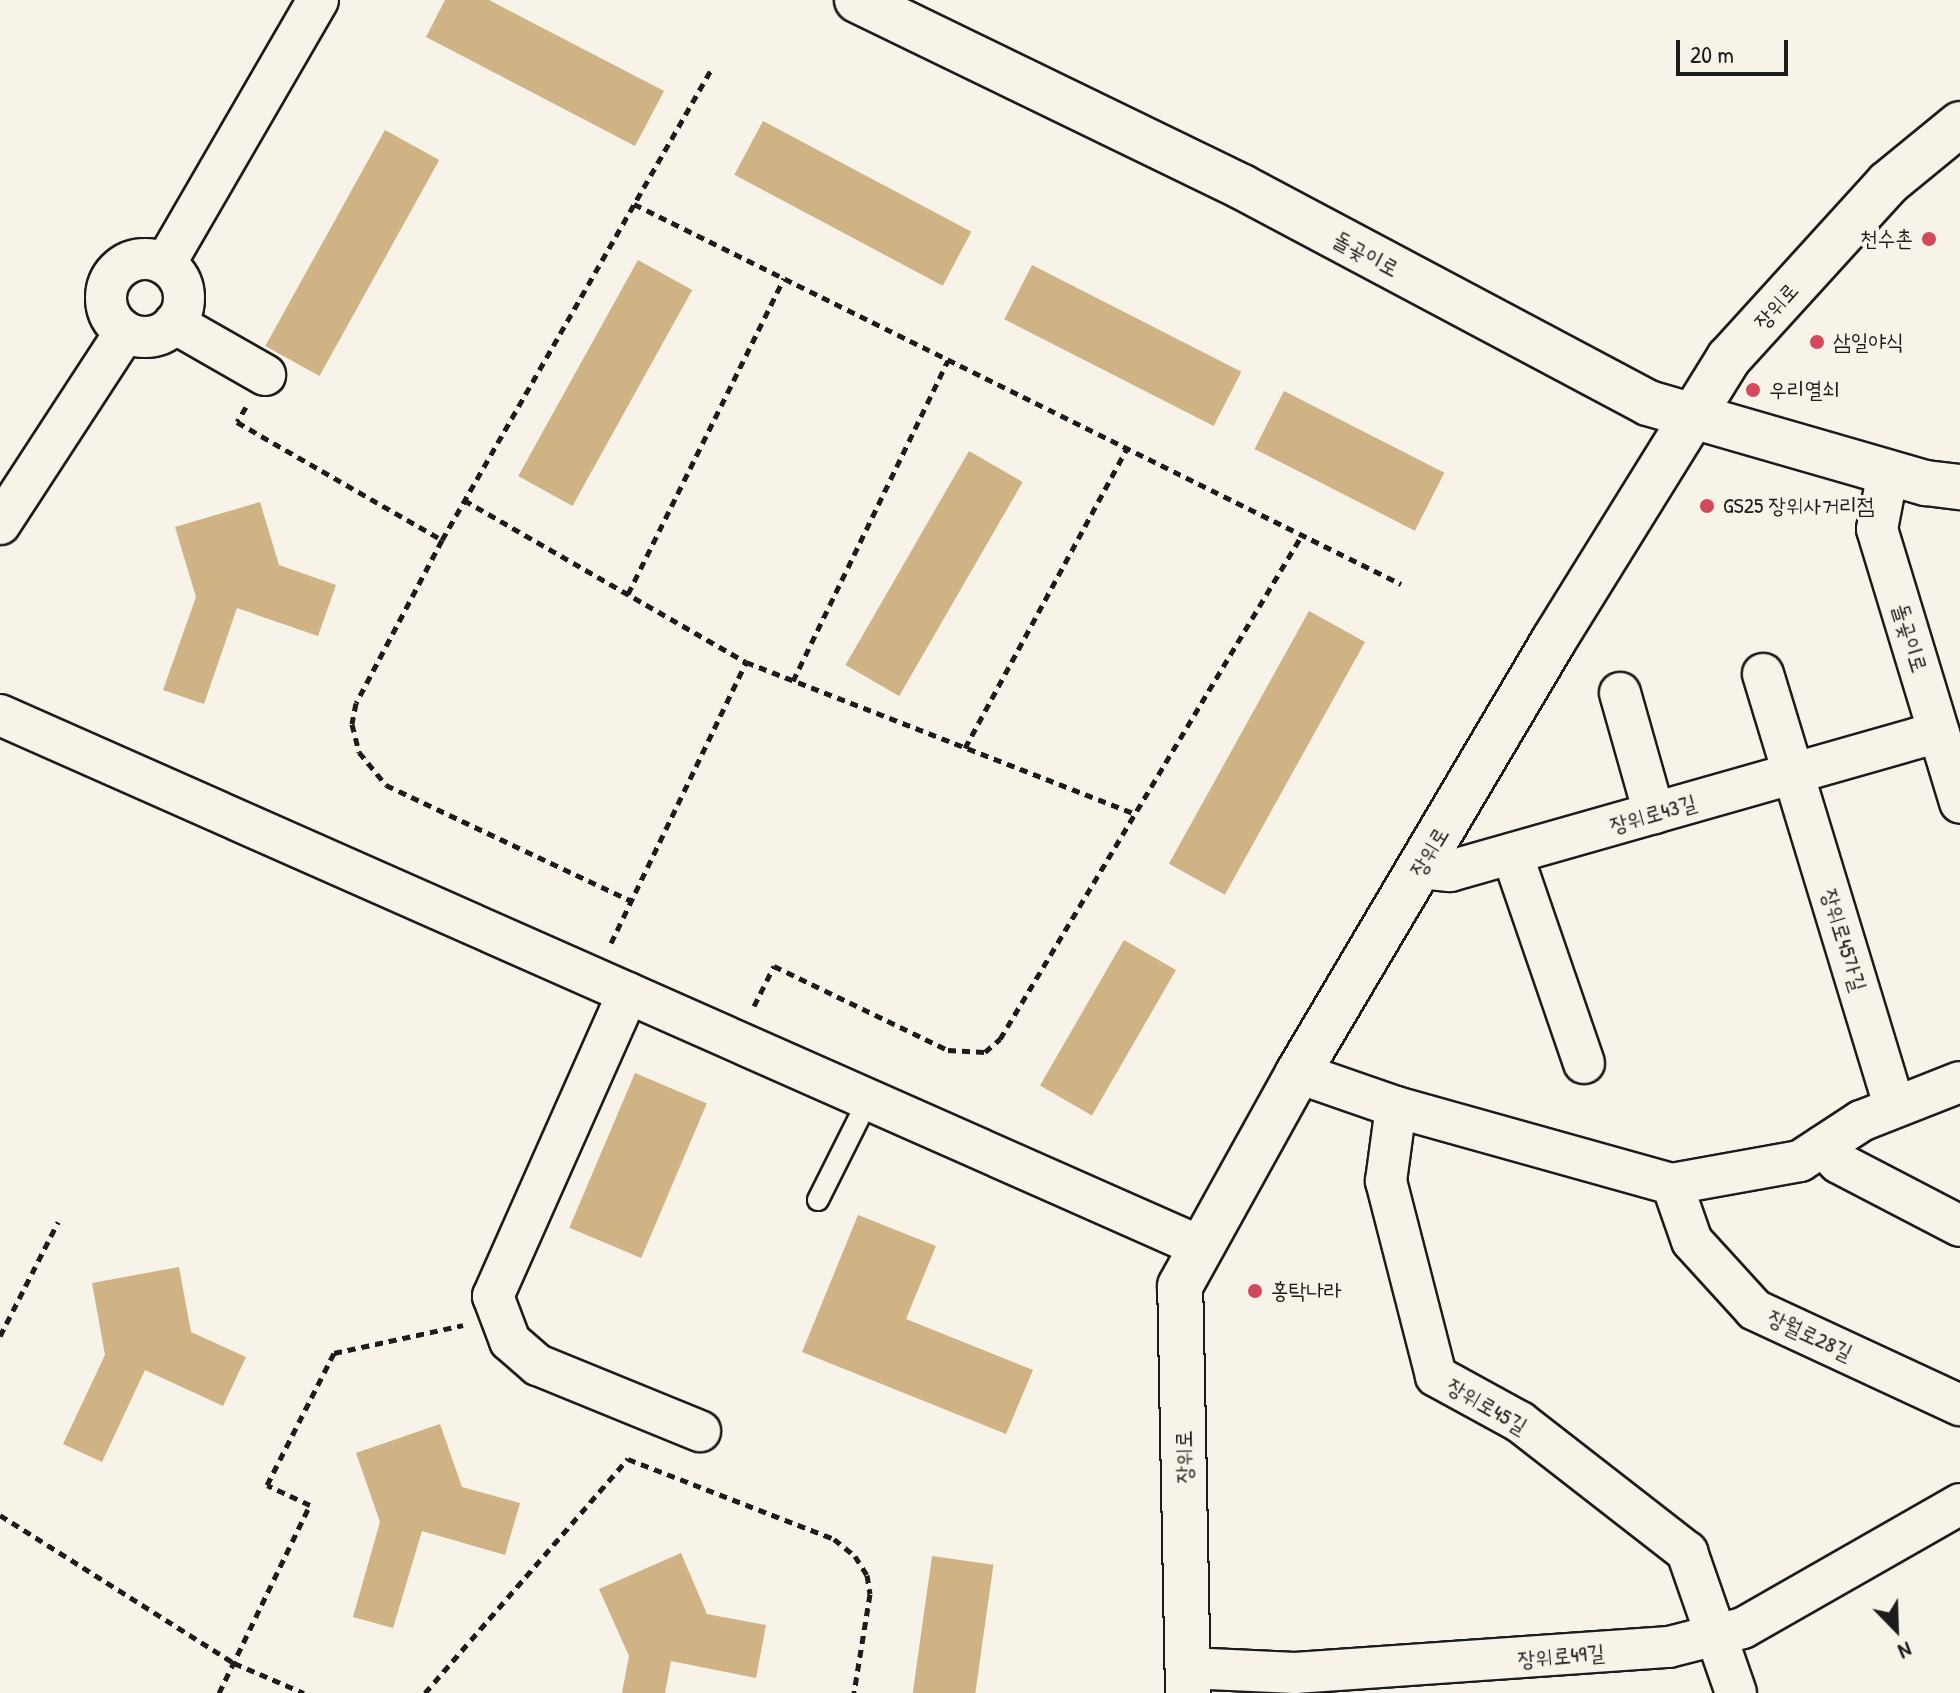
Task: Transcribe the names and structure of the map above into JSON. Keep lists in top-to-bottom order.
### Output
{
  "streets": {
    "street": [
      "돌곶이로",
      "장위로",
      "장위로43길",
      "장위로45가길",
      "장월로28길",
      "장위로45길",
      "장위로49길"
    ]
  },
  "crossings": [
    ["돌곶이로", "장위로"],
    ["돌곶이로", "장위로43길"],
    ["장위로", "장위로43길"],
    ["장위로", "장위로49길"],
    ["장위로43길", "장위로45가길"],
    ["장위로45길", "장위로49길"]
  ],
  "places": [
    "천수촌",
    "삼일야식",
    "우리열쇠",
    "GS25 장위사거리점",
    "홍탁나라"
  ],
  "scale_bar": "20 m",
  "north": "bottom right"
}
